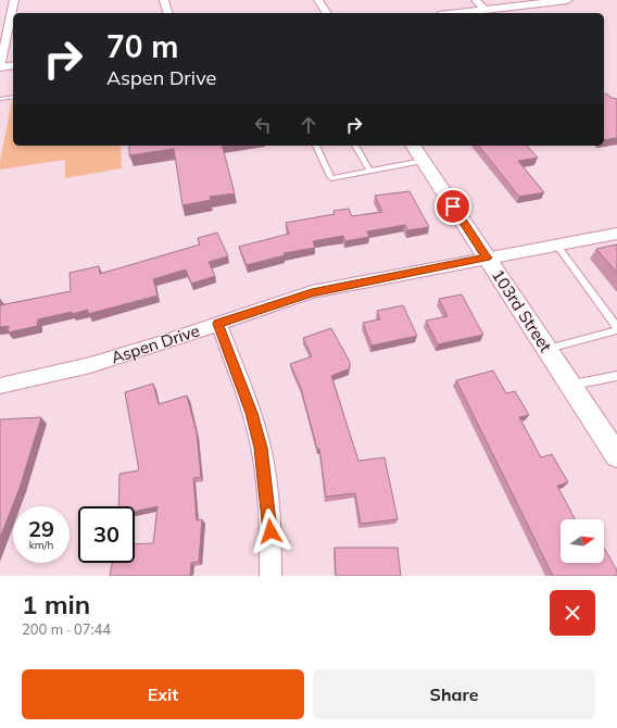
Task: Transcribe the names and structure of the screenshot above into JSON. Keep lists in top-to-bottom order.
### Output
{
  "streets": {
    "street": ["103rd Street", "Aspen Drive"]
  },
  "crossings": [
    ["103rd Street", "Aspen Drive"]
  ],
  "north": "right",
  "page": {
    "turn": ["70 m", "Aspen Drive"],
    "speed": "29 km/h",
    "limit": "30",
    "heading": ["1 min", "200 m · 07:44"],
    "buttons": ["Exit", "Share"]
  }
}
